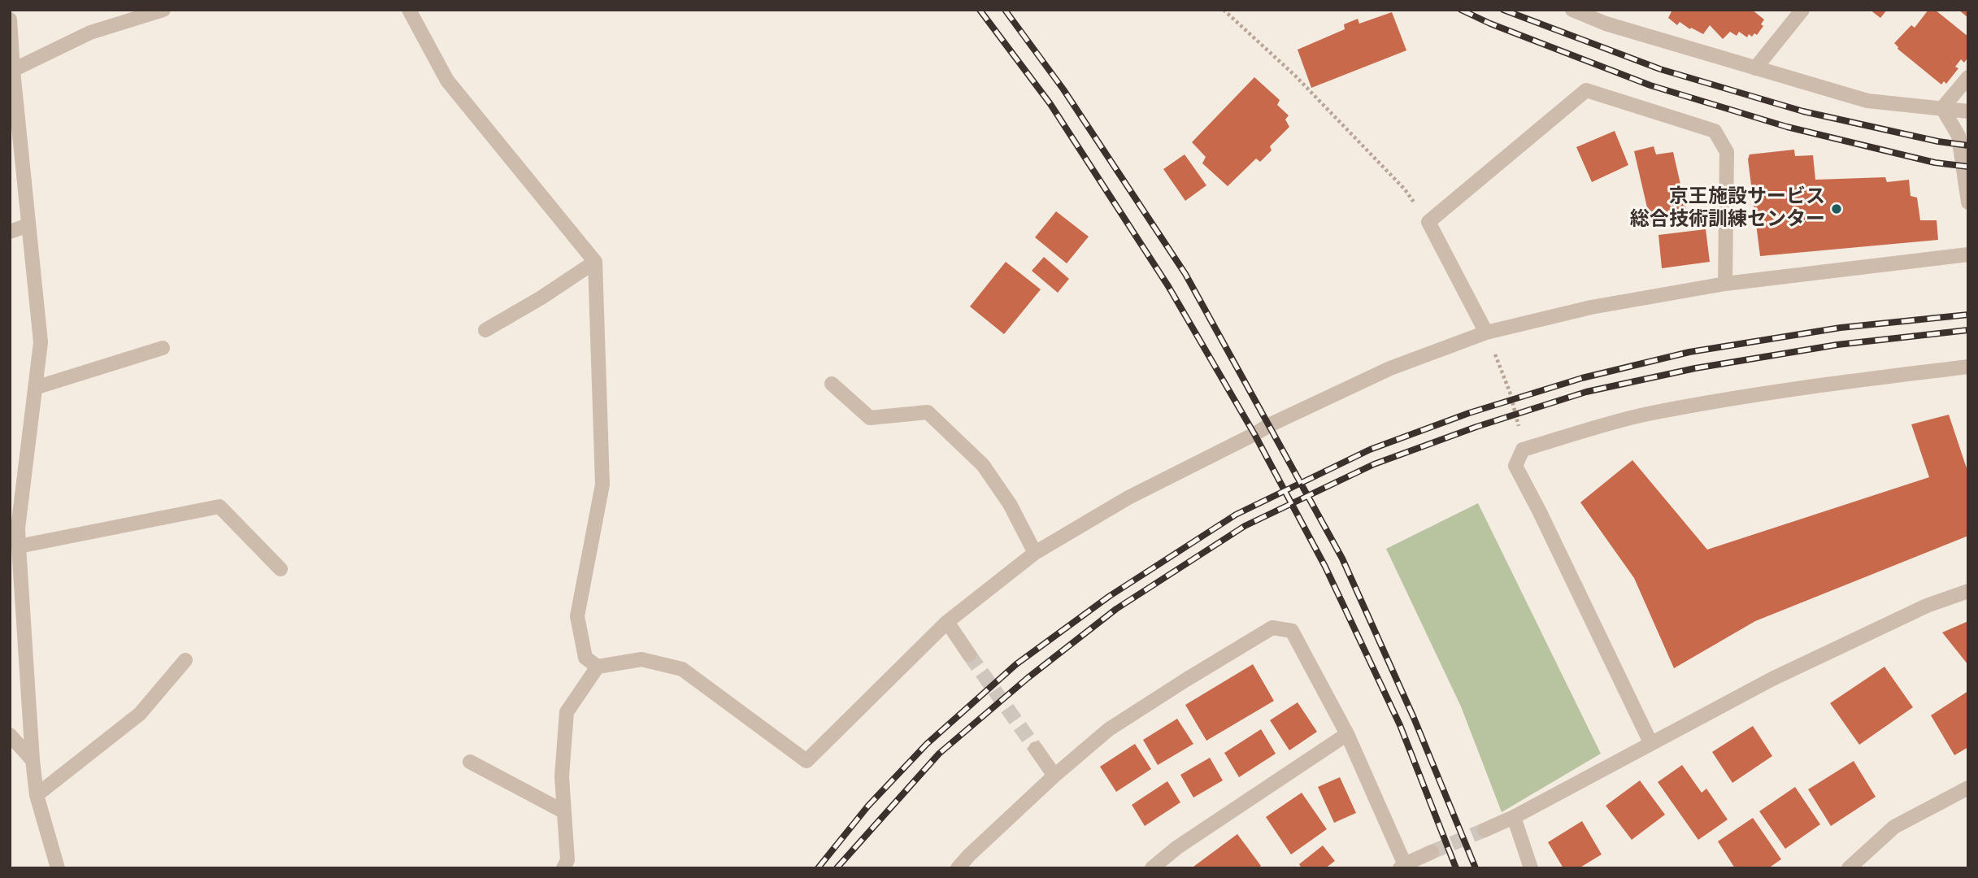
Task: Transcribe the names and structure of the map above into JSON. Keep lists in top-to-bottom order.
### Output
{
  "places": ["京王施設サービス 総合技術訓練センター"]
}
